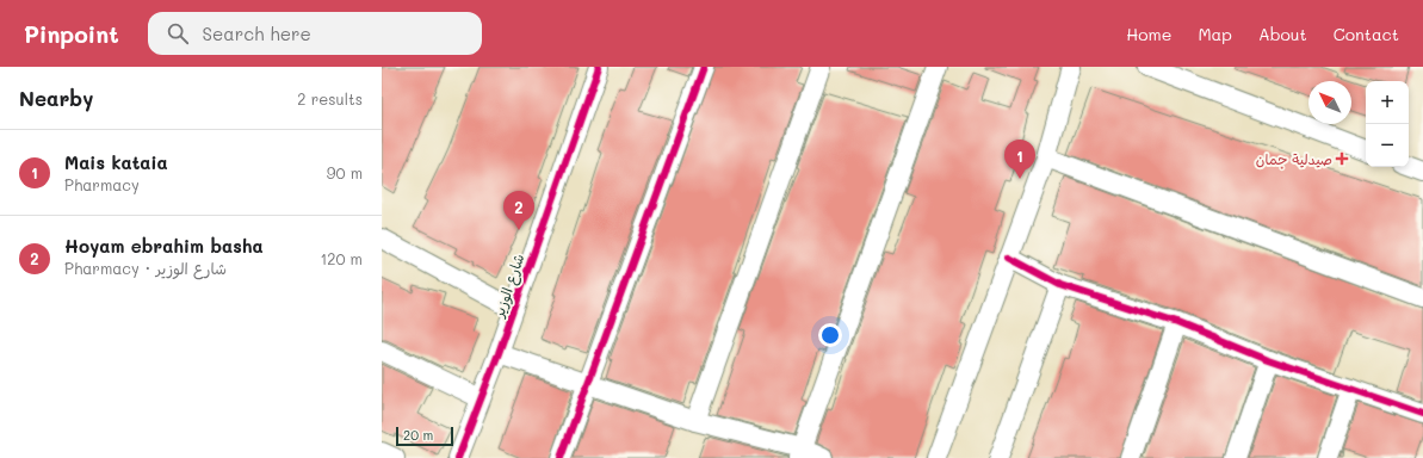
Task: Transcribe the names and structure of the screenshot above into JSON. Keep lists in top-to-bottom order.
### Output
{
  "streets": {
    "street": ["شارع الوزير"]
  },
  "places": {
    "health": ["صيدلية جمان"]
  },
  "scale_bar": "20 m",
  "north": "top left",
  "page": {
    "header": "Pinpoint",
    "search": "Search here",
    "nav": [
      "Home",
      "Map",
      "About",
      "Contact"
    ],
    "heading": ["Nearby", "2 results"],
    "map_buttons": ["+", "−"],
    "list": [
      {
        "mark": "1",
        "name": "Mais kataia",
        "note": "Pharmacy",
        "value": "90 m"
      },
      {
        "mark": "2",
        "name": "Hoyam ebrahim basha",
        "note": "Pharmacy · شارع الوزير",
        "value": "120 m"
      }
    ],
    "pins": ["1", "2"],
    "scale": "20 m"
  }
}
